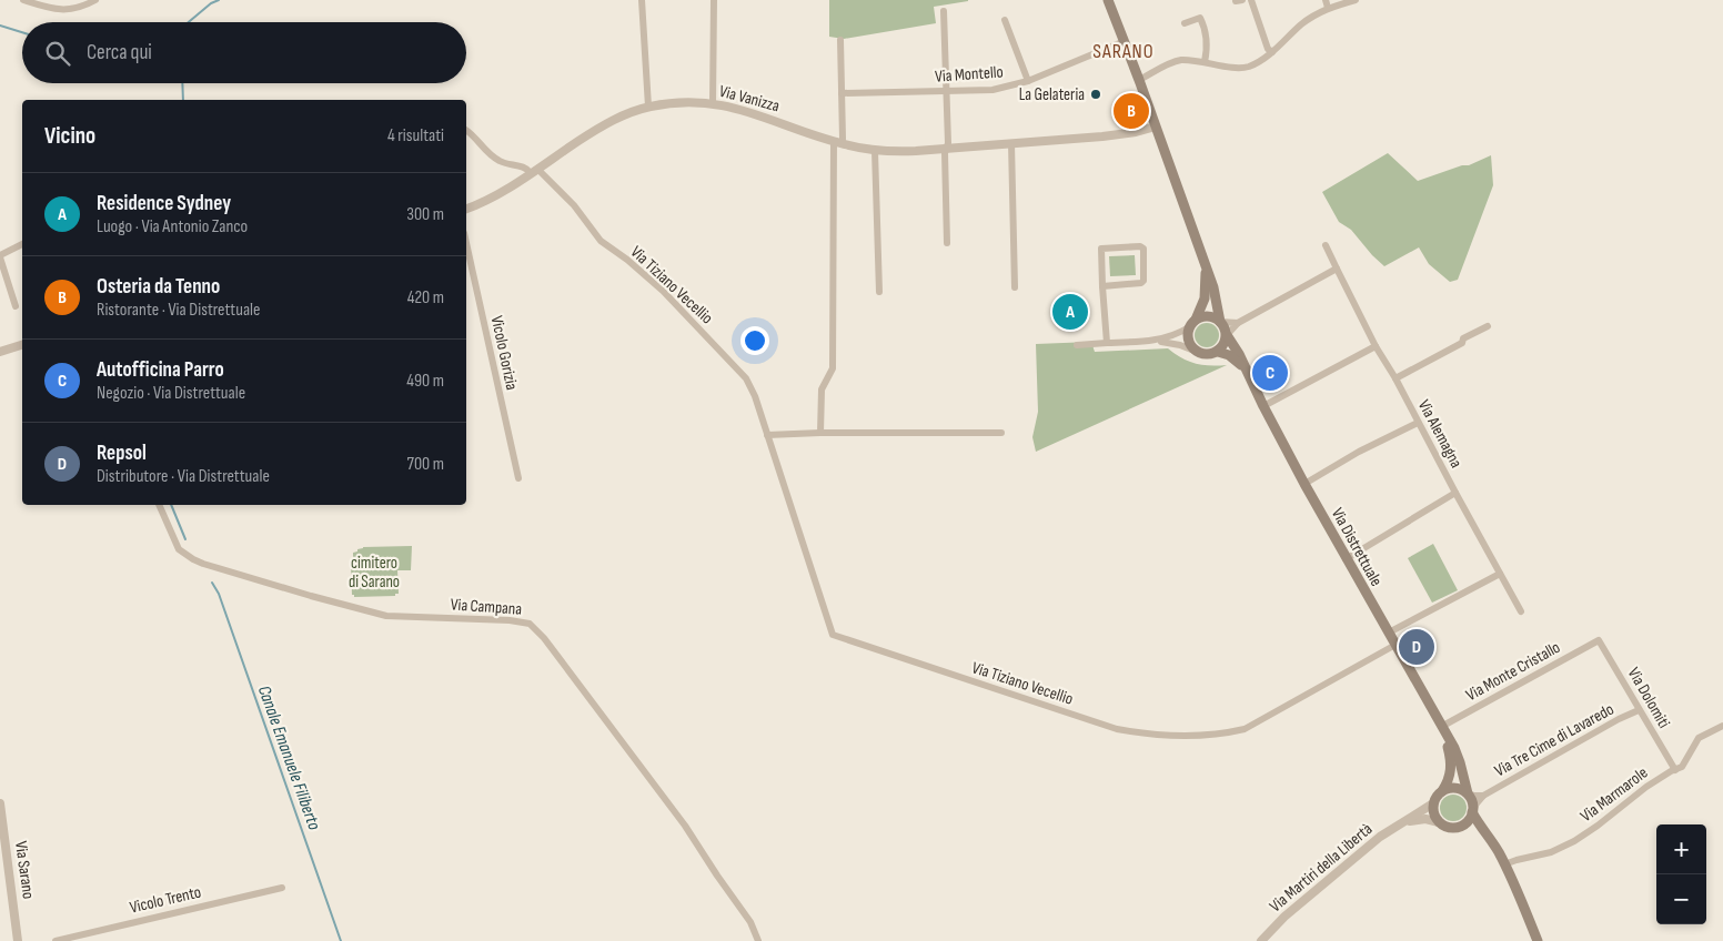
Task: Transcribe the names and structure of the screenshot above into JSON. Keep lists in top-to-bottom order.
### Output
{
  "streets": {
    "main road": ["Via Distrettuale"],
    "street": [
      "Via Montello",
      "Via Vanizza",
      "Via Tiziano Vecellio",
      "Vicolo Gorizia",
      "Via Alemagna",
      "Via Campana",
      "Via Monte Cristallo",
      "Via Dolomiti",
      "Via Tre Cime di Lavaredo",
      "Via Marmarole",
      "Via Martiri della Libertà",
      "Via Sarano",
      "Vicolo Trento"
    ]
  },
  "crossings": [
    ["Via Vanizza", "Via Tiziano Vecellio"],
    ["Via Tiziano Vecellio", "Via Distrettuale"],
    ["Via Distrettuale", "Via Monte Cristallo"],
    ["Via Distrettuale", "Via Tre Cime di Lavaredo"],
    ["Via Distrettuale", "Via Marmarole"],
    ["Via Distrettuale", "Via Martiri della Libertà"],
    ["Via Monte Cristallo", "Via Dolomiti"],
    ["Via Dolomiti", "Via Tre Cime di Lavaredo"],
    ["Via Dolomiti", "Via Marmarole"],
    ["Via Tre Cime di Lavaredo", "Via Martiri della Libertà"]
  ],
  "districts": ["SARANO"],
  "water": ["Canale Emanuele Filiberto"],
  "parks": ["cimitero di Sarano"],
  "places": ["La Gelateria"],
  "page": {
    "search": "Cerca qui",
    "pins": [
      "B",
      "A",
      "C",
      "D"
    ],
    "heading": ["Vicino", "4 risultati"],
    "list": [
      {
        "mark": "A",
        "name": "Residence Sydney",
        "note": "Luogo · Via Antonio Zanco",
        "value": "300 m"
      },
      {
        "mark": "B",
        "name": "Osteria da Tenno",
        "note": "Ristorante · Via Distrettuale",
        "value": "420 m"
      },
      {
        "mark": "C",
        "name": "Autofficina Parro",
        "note": "Negozio · Via Distrettuale",
        "value": "490 m"
      },
      {
        "mark": "D",
        "name": "Repsol",
        "note": "Distributore · Via Distrettuale",
        "value": "700 m"
      }
    ],
    "map_buttons": ["+", "−"]
  }
}
